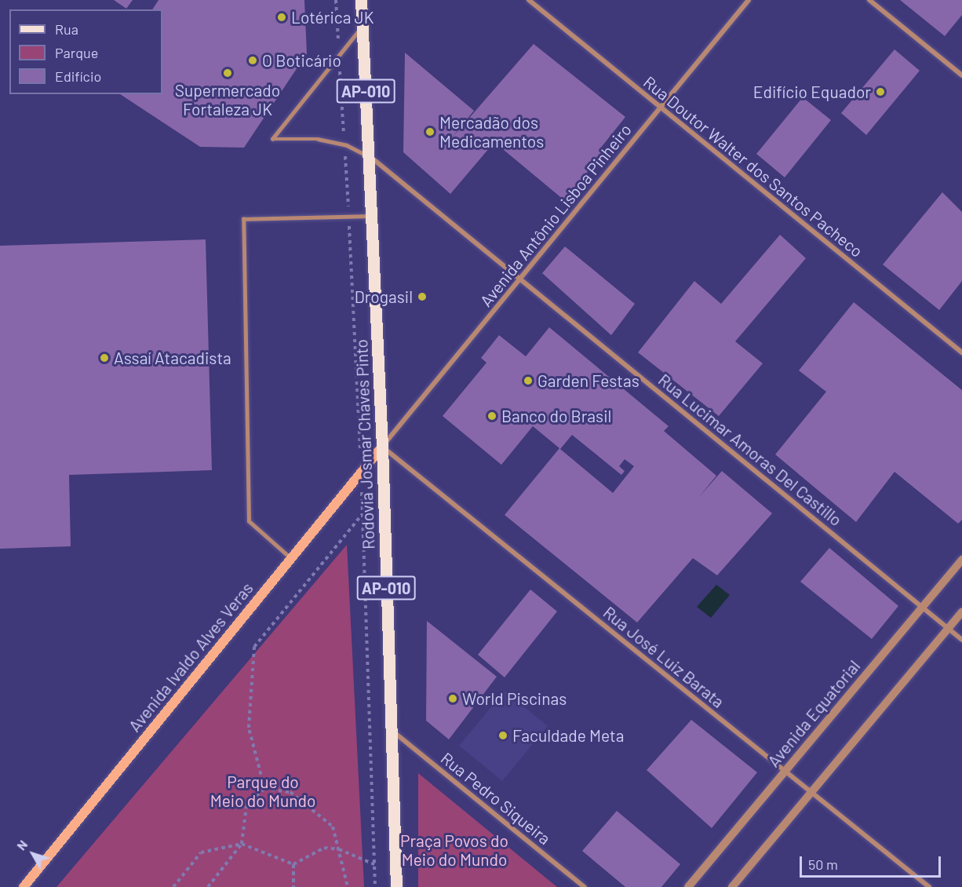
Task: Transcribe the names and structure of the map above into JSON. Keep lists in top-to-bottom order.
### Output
{
  "streets": {
    "main road": ["AP-010", "Rodovia Josmar Chaves Pinto", "Avenida Ivaldo Alves Veras"],
    "street": [
      "Rua Doutor Walter dos Santos Pacheco",
      "Avenida Antônio Lisboa Pinheiro",
      "Rua Lucimar Amoras Del Castillo",
      "Rua José Luiz Barata",
      "Avenida Equatorial",
      "Rua Pedro Siqueira"
    ]
  },
  "crossings": [
    ["Rua Doutor Walter dos Santos Pacheco", "Avenida Antônio Lisboa Pinheiro"],
    ["Avenida Antônio Lisboa Pinheiro", "Rodovia Josmar Chaves Pinto"],
    ["Avenida Antônio Lisboa Pinheiro", "Rua Lucimar Amoras Del Castillo"],
    ["Avenida Antônio Lisboa Pinheiro", "Avenida Ivaldo Alves Veras"],
    ["Avenida Antônio Lisboa Pinheiro", "Rua José Luiz Barata"],
    ["Rodovia Josmar Chaves Pinto", "Rua Lucimar Amoras Del Castillo"],
    ["Rodovia Josmar Chaves Pinto", "Avenida Ivaldo Alves Veras"],
    ["Rodovia Josmar Chaves Pinto", "Rua José Luiz Barata"],
    ["Rodovia Josmar Chaves Pinto", "Rua Pedro Siqueira"],
    ["Rua Lucimar Amoras Del Castillo", "Avenida Equatorial"],
    ["Avenida Ivaldo Alves Veras", "Rua José Luiz Barata"],
    ["Rua José Luiz Barata", "Avenida Equatorial"]
  ],
  "parks": ["Parque do Meio do Mundo", "Praça Povos do Meio do Mundo"],
  "places": [
    "Lotérica JK",
    "O Boticário",
    "Supermercado Fortaleza JK",
    "Edifício Equador",
    "Mercadão dos Medicamentos",
    "Drogasil",
    "Assaí Atacadista",
    "Garden Festas",
    "Banco do Brasil",
    "World Piscinas",
    "Faculdade Meta"
  ],
  "legend": ["Rua", "Parque", "Edifício"],
  "scale_bar": "50 m",
  "north": "top left"
}
